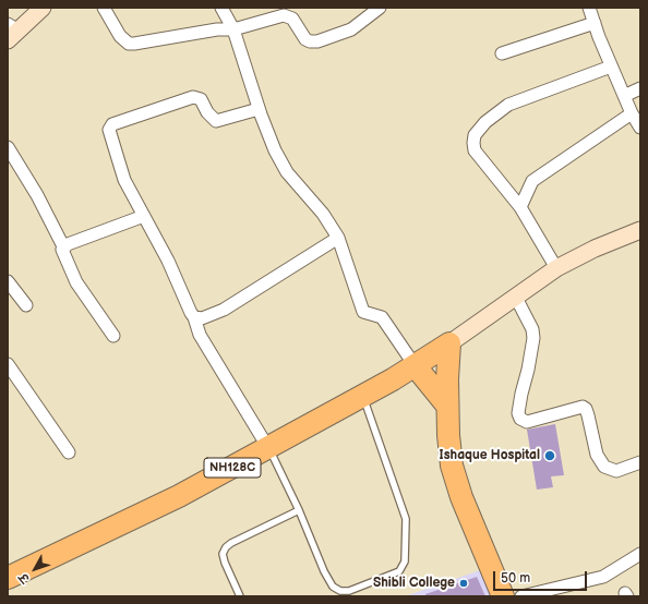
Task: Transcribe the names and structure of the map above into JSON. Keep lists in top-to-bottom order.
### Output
{
  "streets": {
    "highway": ["NH128C"]
  },
  "places": ["Ishaque Hospital", "Shibli College"],
  "scale_bar": "50 m",
  "north": "bottom left"
}
